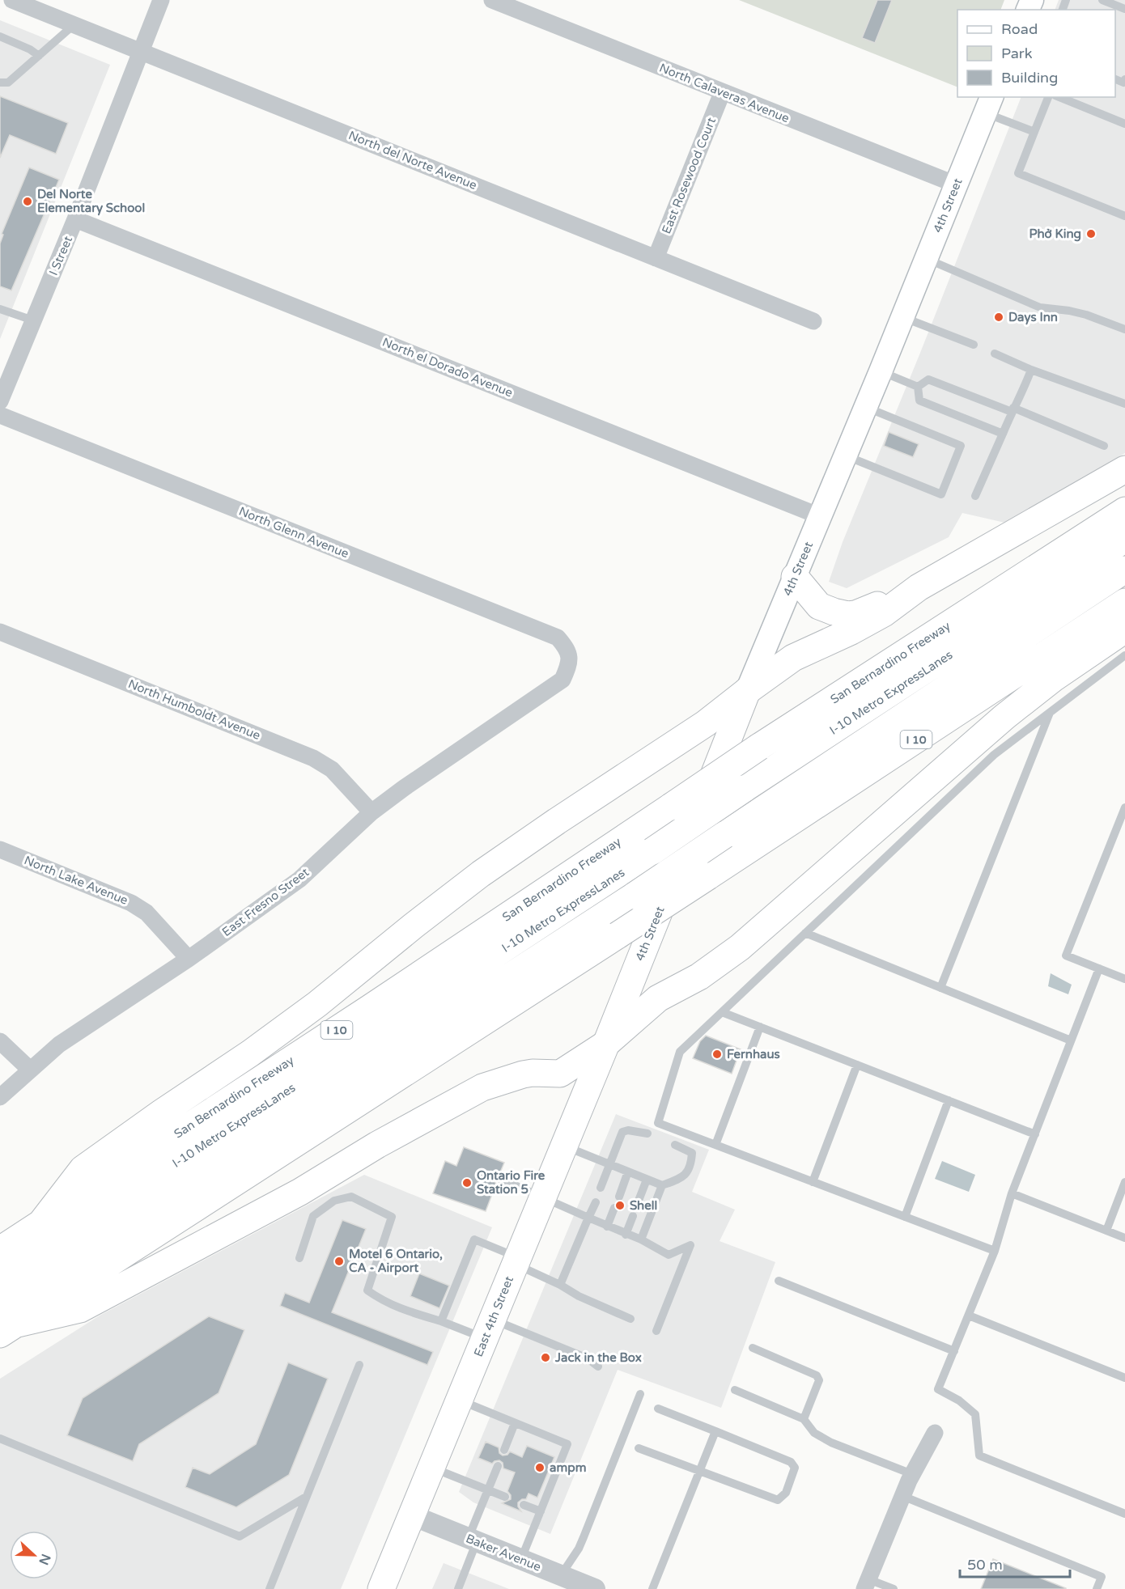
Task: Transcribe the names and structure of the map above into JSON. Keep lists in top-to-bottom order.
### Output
{
  "streets": {
    "main road": [
      "4th Street",
      "San Bernardino Freeway",
      "I-10 Metro ExpressLanes",
      "I 10",
      "East 4th Street"
    ],
    "street": [
      "North Calaveras Avenue",
      "North del Norte Avenue",
      "East Rosewood Court",
      "I Street",
      "North el Dorado Avenue",
      "North Glenn Avenue",
      "North Humboldt Avenue",
      "North Lake Avenue",
      "East Fresno Street",
      "Baker Avenue"
    ]
  },
  "crossings": [
    ["North Calaveras Avenue", "East Rosewood Court"],
    ["North Calaveras Avenue", "4th Street"],
    ["North del Norte Avenue", "East Rosewood Court"],
    ["North del Norte Avenue", "I Street"],
    ["4th Street", "North el Dorado Avenue"],
    ["4th Street", "East 4th Street"],
    ["I Street", "North el Dorado Avenue"],
    ["North Glenn Avenue", "East Fresno Street"],
    ["I-10 Metro ExpressLanes", "I 10"],
    ["North Humboldt Avenue", "East Fresno Street"],
    ["North Lake Avenue", "East Fresno Street"],
    ["East 4th Street", "Baker Avenue"]
  ],
  "places": [
    "Del Norte Elementary School",
    "Phở King",
    "Days Inn",
    "Fernhaus",
    "Ontario Fire Station 5",
    "Shell",
    "Motel 6 Ontario, CA - Airport",
    "Jack in the Box",
    "ampm"
  ],
  "legend": ["Road", "Park", "Building"],
  "scale_bar": "50 m",
  "north": "right"
}
